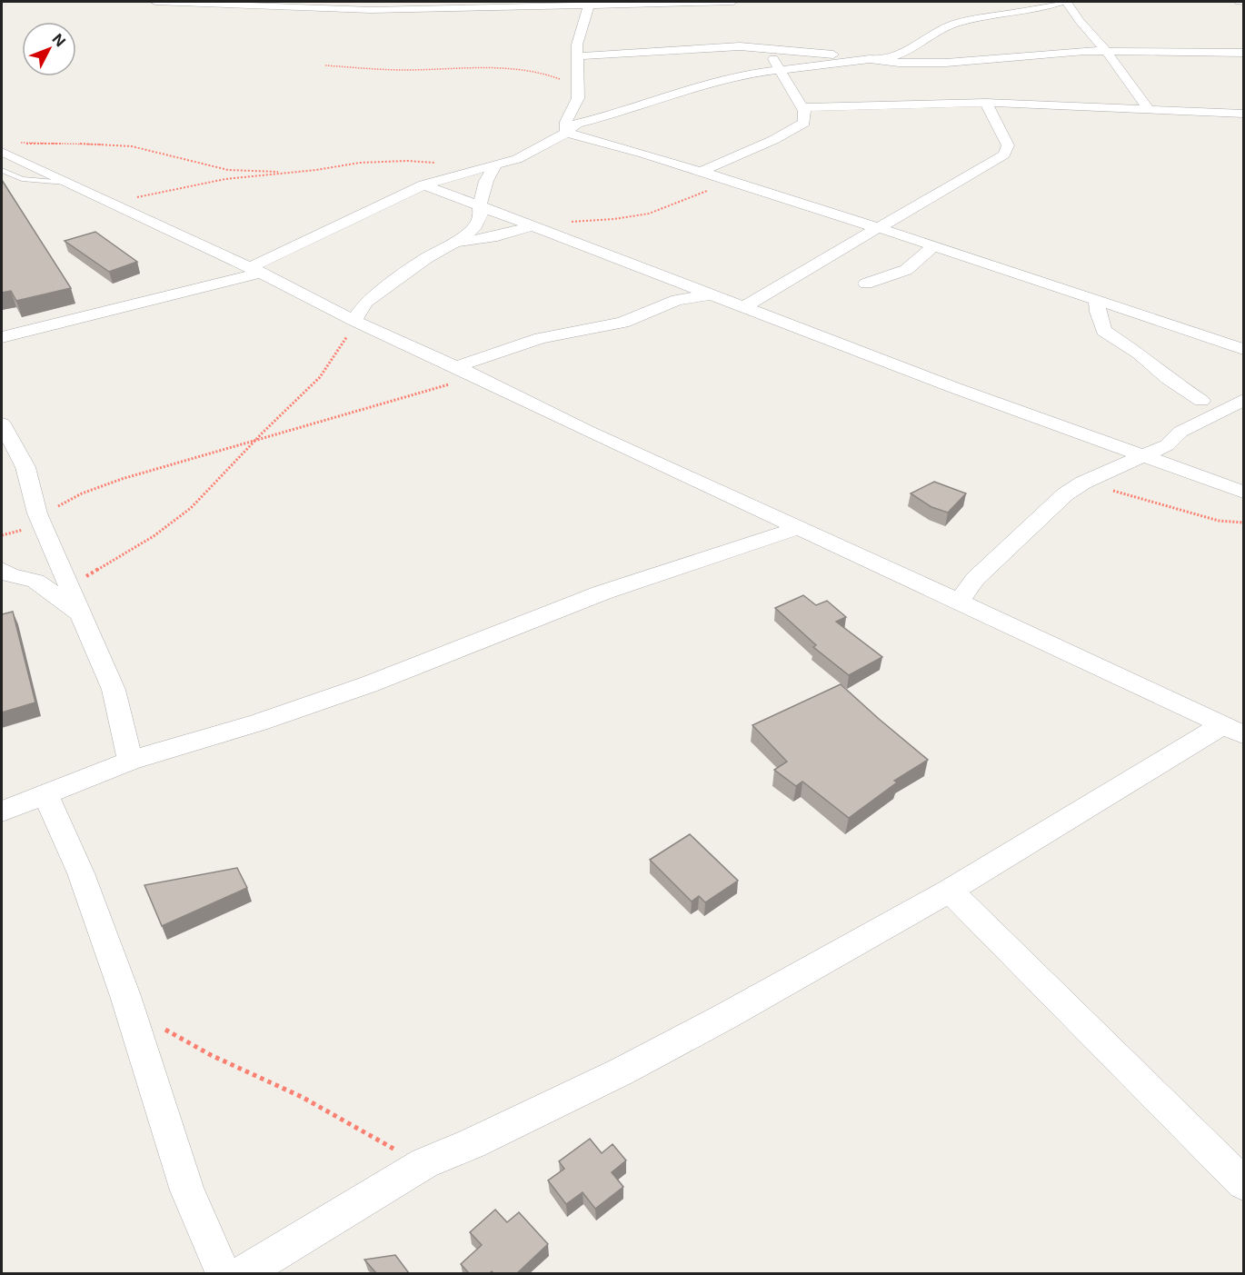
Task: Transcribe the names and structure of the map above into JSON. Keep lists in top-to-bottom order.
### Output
{
  "north": "top right"
}
